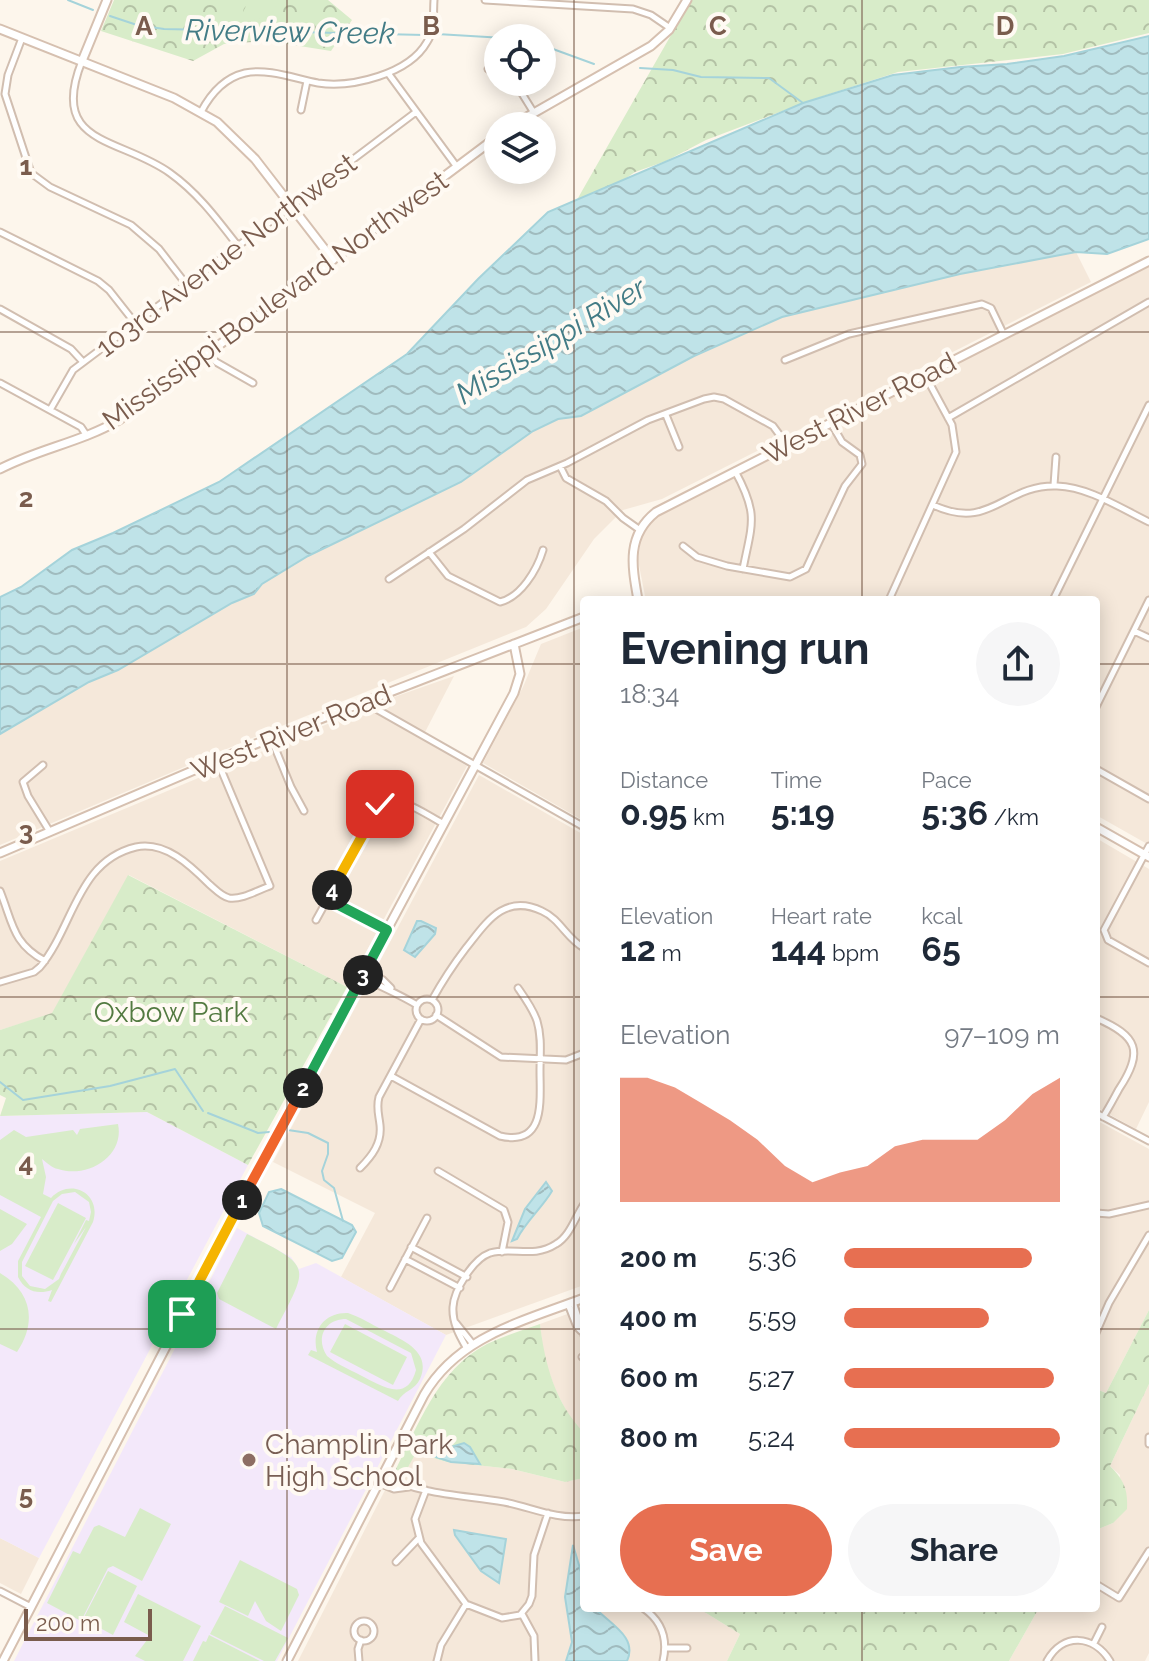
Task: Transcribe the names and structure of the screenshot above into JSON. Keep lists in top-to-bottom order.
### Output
{
  "streets": {
    "street": ["103rd Avenue Northwest", "Mississippi Boulevard Northwest", "West River Road"]
  },
  "water": ["Riverview Creek", "Mississippi River"],
  "parks": ["Oxbow Park"],
  "places": ["Champlin Park High School"],
  "scale_bar": "200 m",
  "page": {
    "heading": ["Evening run", "18:34"],
    "stats": [
      ["Distance", "0.95 km"],
      ["Time", "5:19"],
      ["Pace", "5:36 /km"],
      ["Elevation", "12 m"],
      ["Heart rate", "144 bpm"],
      ["kcal", "65"]
    ],
    "pins": [
      "4",
      "3",
      "2",
      "1"
    ],
    "chart": ["Elevation", "97–109 m"],
    "list": [
      {
        "name": "200 m",
        "note": "5:36"
      },
      {
        "name": "400 m",
        "note": "5:59"
      },
      {
        "name": "600 m",
        "note": "5:27"
      },
      {
        "name": "800 m",
        "note": "5:24"
      }
    ],
    "buttons": ["Save", "Share"],
    "scale": "200 m"
  },
  "grid": {
    "columns": [
      "A",
      "B",
      "C",
      "D"
    ],
    "rows": [
      "1",
      "2",
      "3",
      "4",
      "5"
    ]
  }
}
